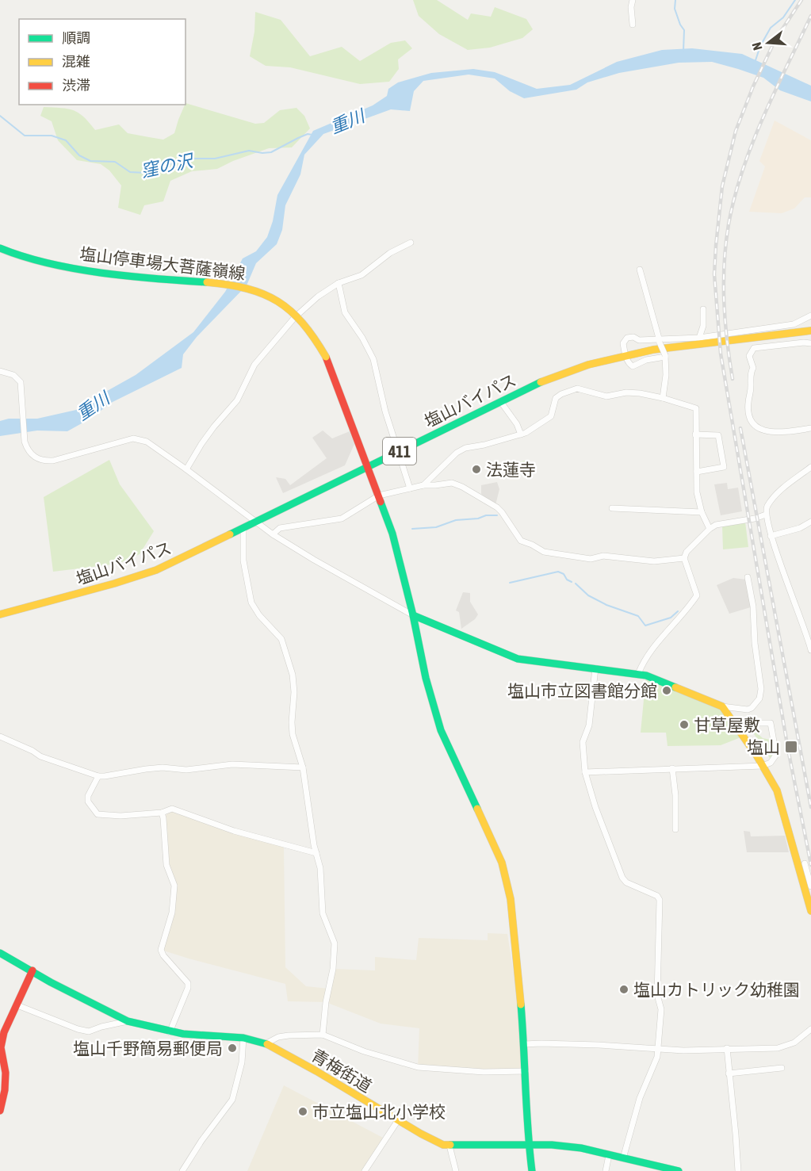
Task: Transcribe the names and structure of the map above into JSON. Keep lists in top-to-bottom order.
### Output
{
  "streets": {
    "main road": [
      "塩山停車場大菩薩嶺線",
      "塩山バイパス",
      "411",
      "青梅街道"
    ]
  },
  "crossings": [
    ["塩山停車場大菩薩嶺線", "塩山バイパス"],
    ["塩山停車場大菩薩嶺線", "青梅街道"]
  ],
  "water": ["重川", "窪の沢"],
  "places": {
    "other": [
      "法蓮寺",
      "塩山市立図書館分館",
      "甘草屋敷",
      "塩山カトリック幼稚園",
      "塩山千野簡易郵便局",
      "市立塩山北小学校"
    ],
    "transit": ["塩山"]
  },
  "legend": ["順調", "混雑", "渋滞"],
  "north": "left"
}
